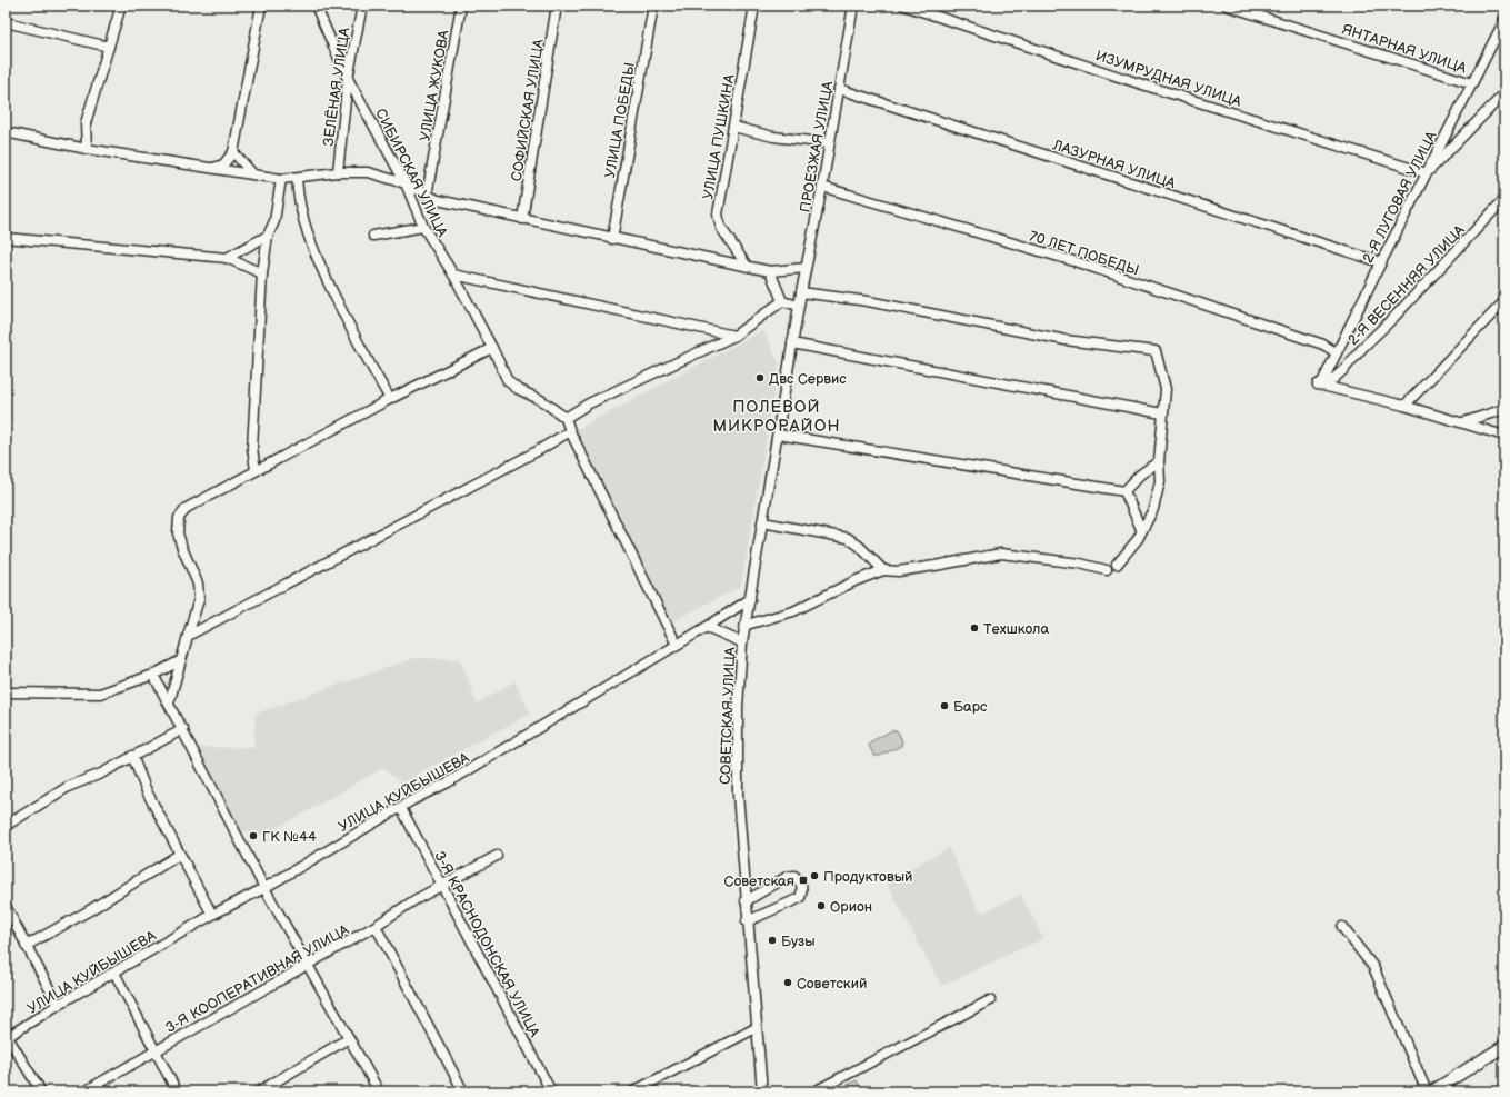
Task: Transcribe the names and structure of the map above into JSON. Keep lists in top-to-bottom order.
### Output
{
  "streets": {
    "street": [
      "ЯНТАРНАЯ УЛИЦА",
      "ИЗУМРУДНАЯ УЛИЦА",
      "УЛИЦА ЖУКОВА",
      "ЗЕЛЁНАЯ УЛИЦА",
      "СОФИЙСКАЯ УЛИЦА",
      "УЛИЦА ПОБЕДЫ",
      "УЛИЦА ПУШКИНА",
      "ПРОЕЗЖАЯ УЛИЦА",
      "ЛАЗУРНАЯ УЛИЦА",
      "СИБИРСКАЯ УЛИЦА",
      "2-Я ЛУГОВАЯ УЛИЦА",
      "70 ЛЕТ ПОБЕДЫ",
      "2-Я ВЕСЕННЯЯ УЛИЦА",
      "СОВЕТСКАЯ УЛИЦА",
      "УЛИЦА КУЙБЫШЕВА",
      "3-Я КРАСНОДОНСКАЯ УЛИЦА",
      "3-Я КООПЕРАТИВНАЯ УЛИЦА"
    ]
  },
  "crossings": [
    ["ЯНТАРНАЯ УЛИЦА", "2-Я ЛУГОВАЯ УЛИЦА"],
    ["ИЗУМРУДНАЯ УЛИЦА", "2-Я ЛУГОВАЯ УЛИЦА"],
    ["ЗЕЛЁНАЯ УЛИЦА", "СИБИРСКАЯ УЛИЦА"],
    ["ПРОЕЗЖАЯ УЛИЦА", "ЛАЗУРНАЯ УЛИЦА"],
    ["ПРОЕЗЖАЯ УЛИЦА", "70 ЛЕТ ПОБЕДЫ"],
    ["ПРОЕЗЖАЯ УЛИЦА", "СОВЕТСКАЯ УЛИЦА"],
    ["ЛАЗУРНАЯ УЛИЦА", "2-Я ЛУГОВАЯ УЛИЦА"],
    ["2-Я ЛУГОВАЯ УЛИЦА", "70 ЛЕТ ПОБЕДЫ"],
    ["2-Я ЛУГОВАЯ УЛИЦА", "2-Я ВЕСЕННЯЯ УЛИЦА"],
    ["СОВЕТСКАЯ УЛИЦА", "УЛИЦА КУЙБЫШЕВА"],
    ["УЛИЦА КУЙБЫШЕВА", "3-Я КРАСНОДОНСКАЯ УЛИЦА"],
    ["3-Я КРАСНОДОНСКАЯ УЛИЦА", "3-Я КООПЕРАТИВНАЯ УЛИЦА"]
  ],
  "districts": ["ПОЛЕВОЙ МИКРОРАЙОН"],
  "places": {
    "other": [
      "Двс Сервис",
      "Техшкола",
      "Барс",
      "ГК №44",
      "Продуктовый",
      "Орион",
      "Бузы",
      "Советский"
    ],
    "transit": ["Советская"]
  }
}
